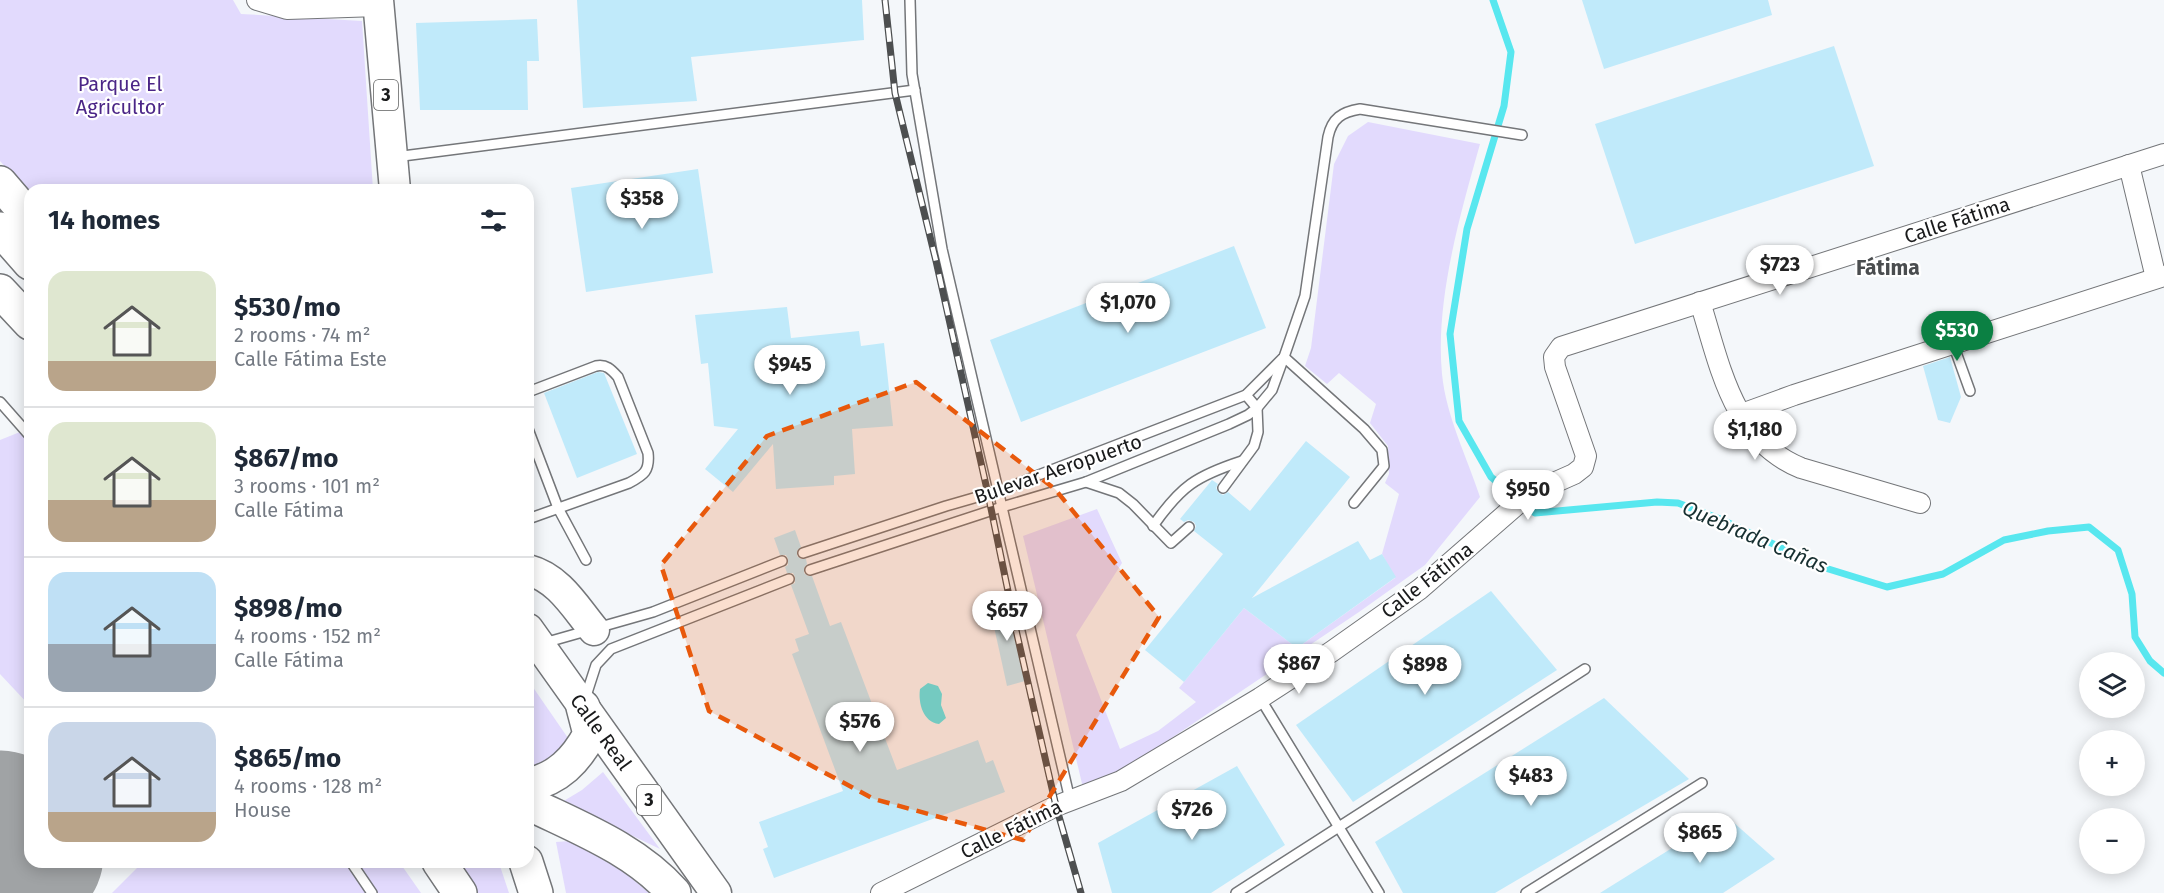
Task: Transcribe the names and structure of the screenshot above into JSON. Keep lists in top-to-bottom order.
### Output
{
  "streets": {
    "main road": ["3", "Calle Real"],
    "street": ["Calle Fátima"],
    "lane": ["Bulevar Aeropuerto"]
  },
  "districts": ["Fátima"],
  "water": ["Quebrada Cañas"],
  "parks": ["Parque El Agricultor"],
  "page": {
    "price": [
      "$358",
      "$723",
      "$1,070",
      "$530",
      "$945",
      "$1,180",
      "$950",
      "$657",
      "$867",
      "$898",
      "$576",
      "$483",
      "$726",
      "$865"
    ],
    "heading": "14 homes",
    "list": [
      {
        "name": "$530/mo",
        "note": "2 rooms · 74 m² · Calle Fátima Este"
      },
      {
        "name": "$867/mo",
        "note": "3 rooms · 101 m² · Calle Fátima"
      },
      {
        "name": "$898/mo",
        "note": "4 rooms · 152 m² · Calle Fátima"
      },
      {
        "name": "$865/mo",
        "note": "4 rooms · 128 m² · House"
      }
    ],
    "map_buttons": ["+", "−"]
  }
}
